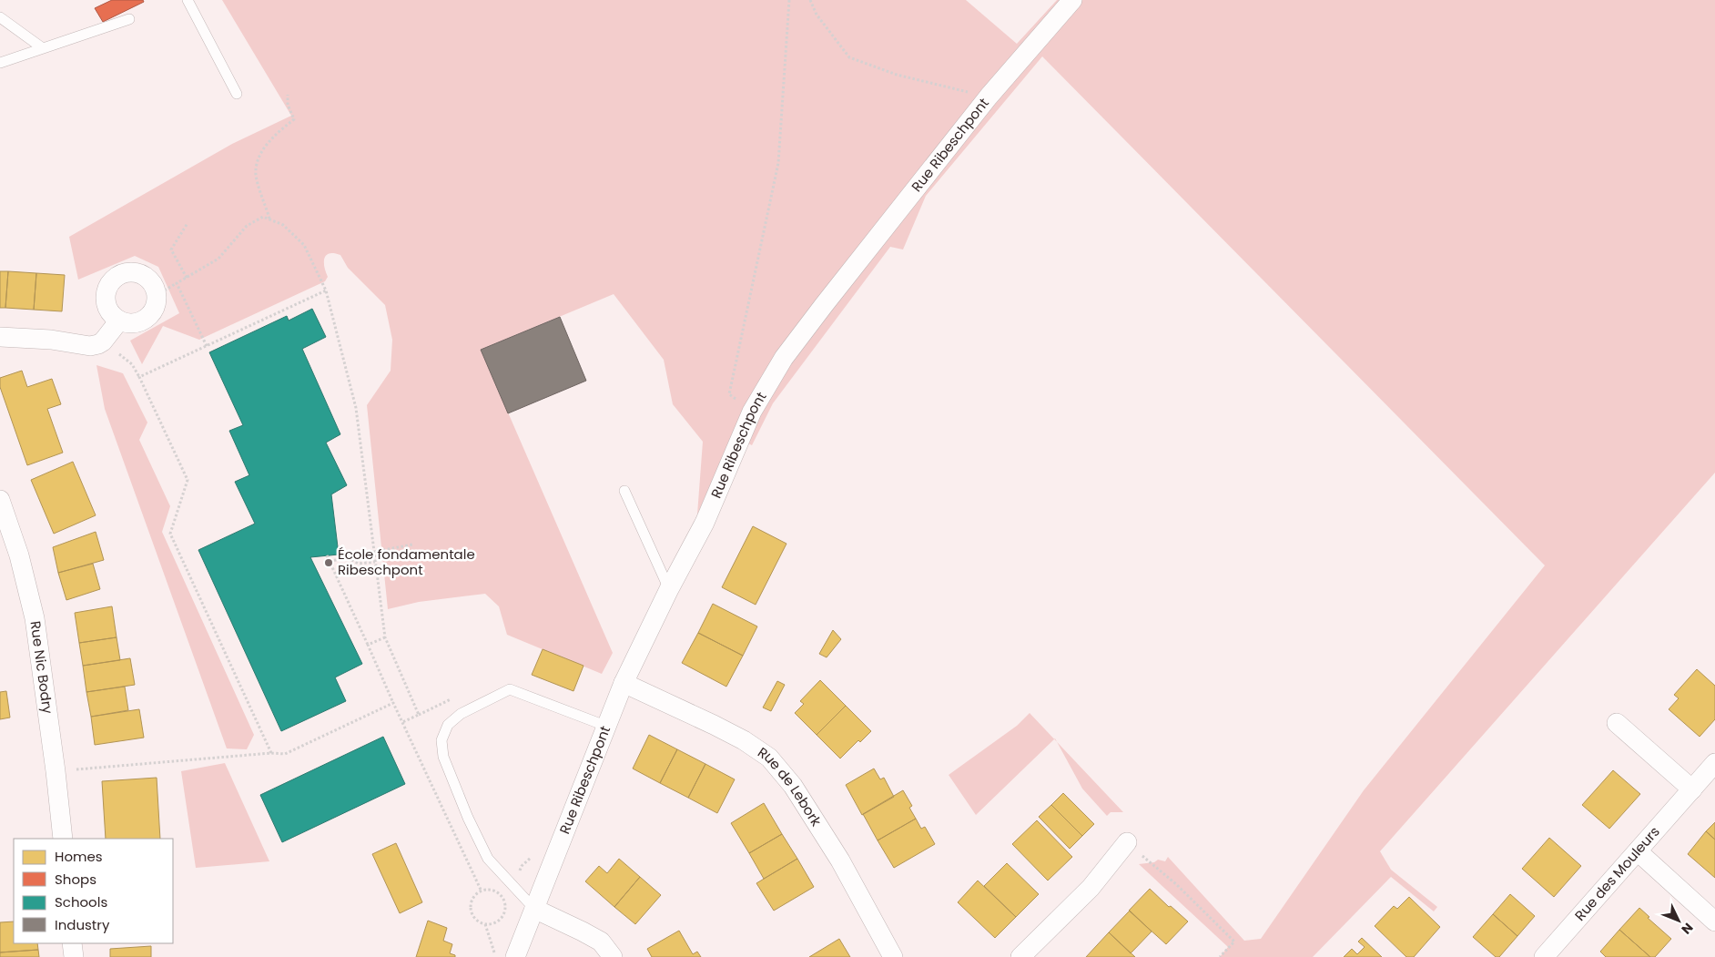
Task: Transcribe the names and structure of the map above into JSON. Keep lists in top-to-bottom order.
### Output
{
  "streets": {
    "street": [
      "Rue Ribeschpont",
      "Rue Nic Bodry",
      "Rue de Lebork",
      "Rue des Mouleurs"
    ]
  },
  "crossings": [
    ["Rue Ribeschpont", "Rue de Lebork"]
  ],
  "places": ["École fondamentale Ribeschpont"],
  "legend": [
    "Homes",
    "Shops",
    "Schools",
    "Industry"
  ],
  "north": "bottom right"
}
